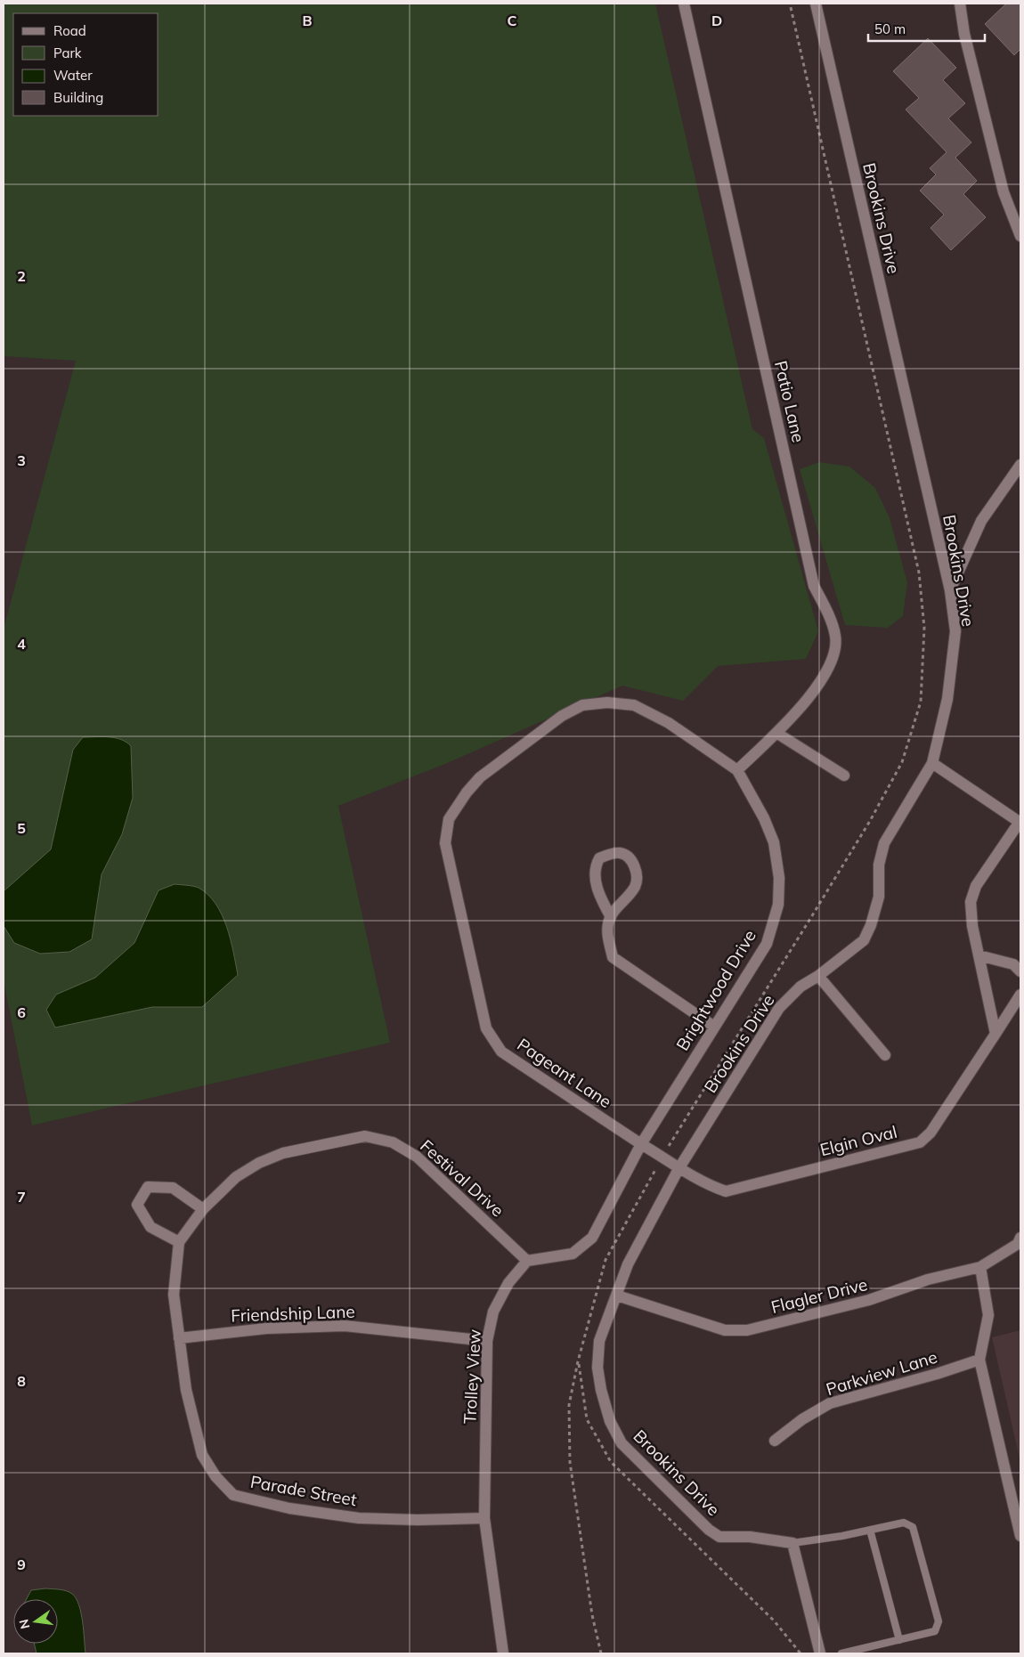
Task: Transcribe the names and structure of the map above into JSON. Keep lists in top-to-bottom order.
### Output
{
  "streets": {
    "street": [
      "Brookins Drive",
      "Patio Lane",
      "Brightwood Drive",
      "Pageant Lane",
      "Elgin Oval",
      "Festival Drive",
      "Flagler Drive",
      "Friendship Lane",
      "Parkview Lane",
      "Trolley View",
      "Parade Street"
    ]
  },
  "crossings": [
    ["Brookins Drive", "Pageant Lane"],
    ["Brookins Drive", "Elgin Oval"],
    ["Brookins Drive", "Flagler Drive"],
    ["Patio Lane", "Brightwood Drive"],
    ["Brightwood Drive", "Pageant Lane"],
    ["Pageant Lane", "Elgin Oval"],
    ["Festival Drive", "Friendship Lane"],
    ["Festival Drive", "Trolley View"],
    ["Festival Drive", "Parade Street"],
    ["Friendship Lane", "Trolley View"],
    ["Friendship Lane", "Parade Street"],
    ["Trolley View", "Parade Street"]
  ],
  "legend": [
    "Road",
    "Park",
    "Water",
    "Building"
  ],
  "scale_bar": "50 m",
  "north": "left",
  "grid": {
    "columns": ["B", "C", "D"],
    "rows": [
      "2",
      "3",
      "4",
      "5",
      "6",
      "7",
      "8",
      "9"
    ]
  }
}
